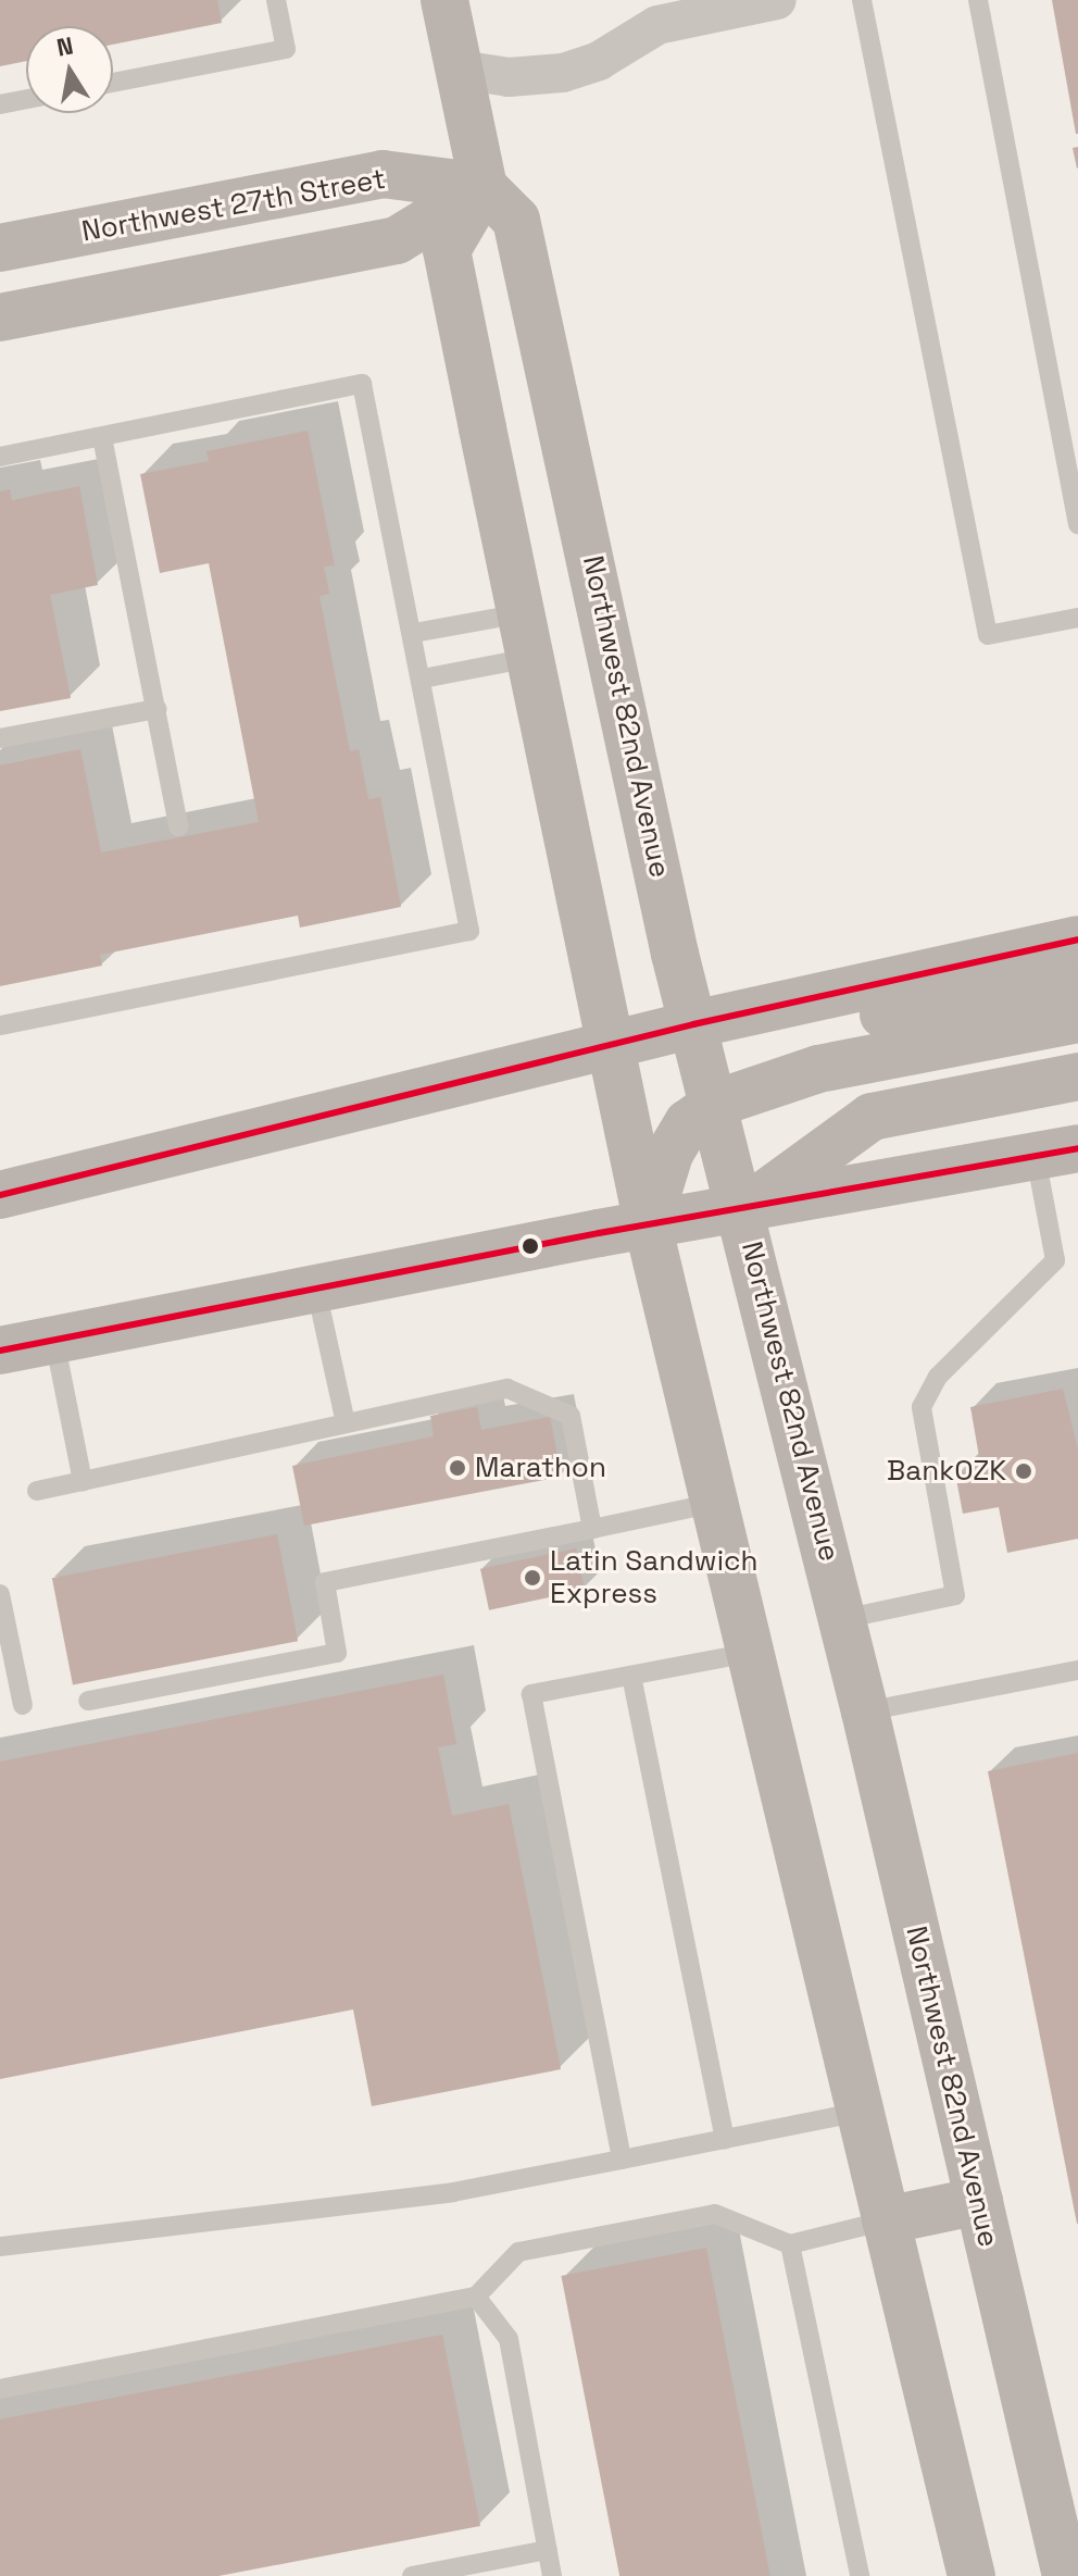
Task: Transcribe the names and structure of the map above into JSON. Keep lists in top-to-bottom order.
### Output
{
  "streets": {
    "street": ["Northwest 27th Street", "Northwest 82nd Avenue"]
  },
  "crossings": [
    ["Northwest 27th Street", "Northwest 82nd Avenue"]
  ],
  "places": ["Marathon", "BankOZK", "Latin Sandwich Express"],
  "north": "top"
}
